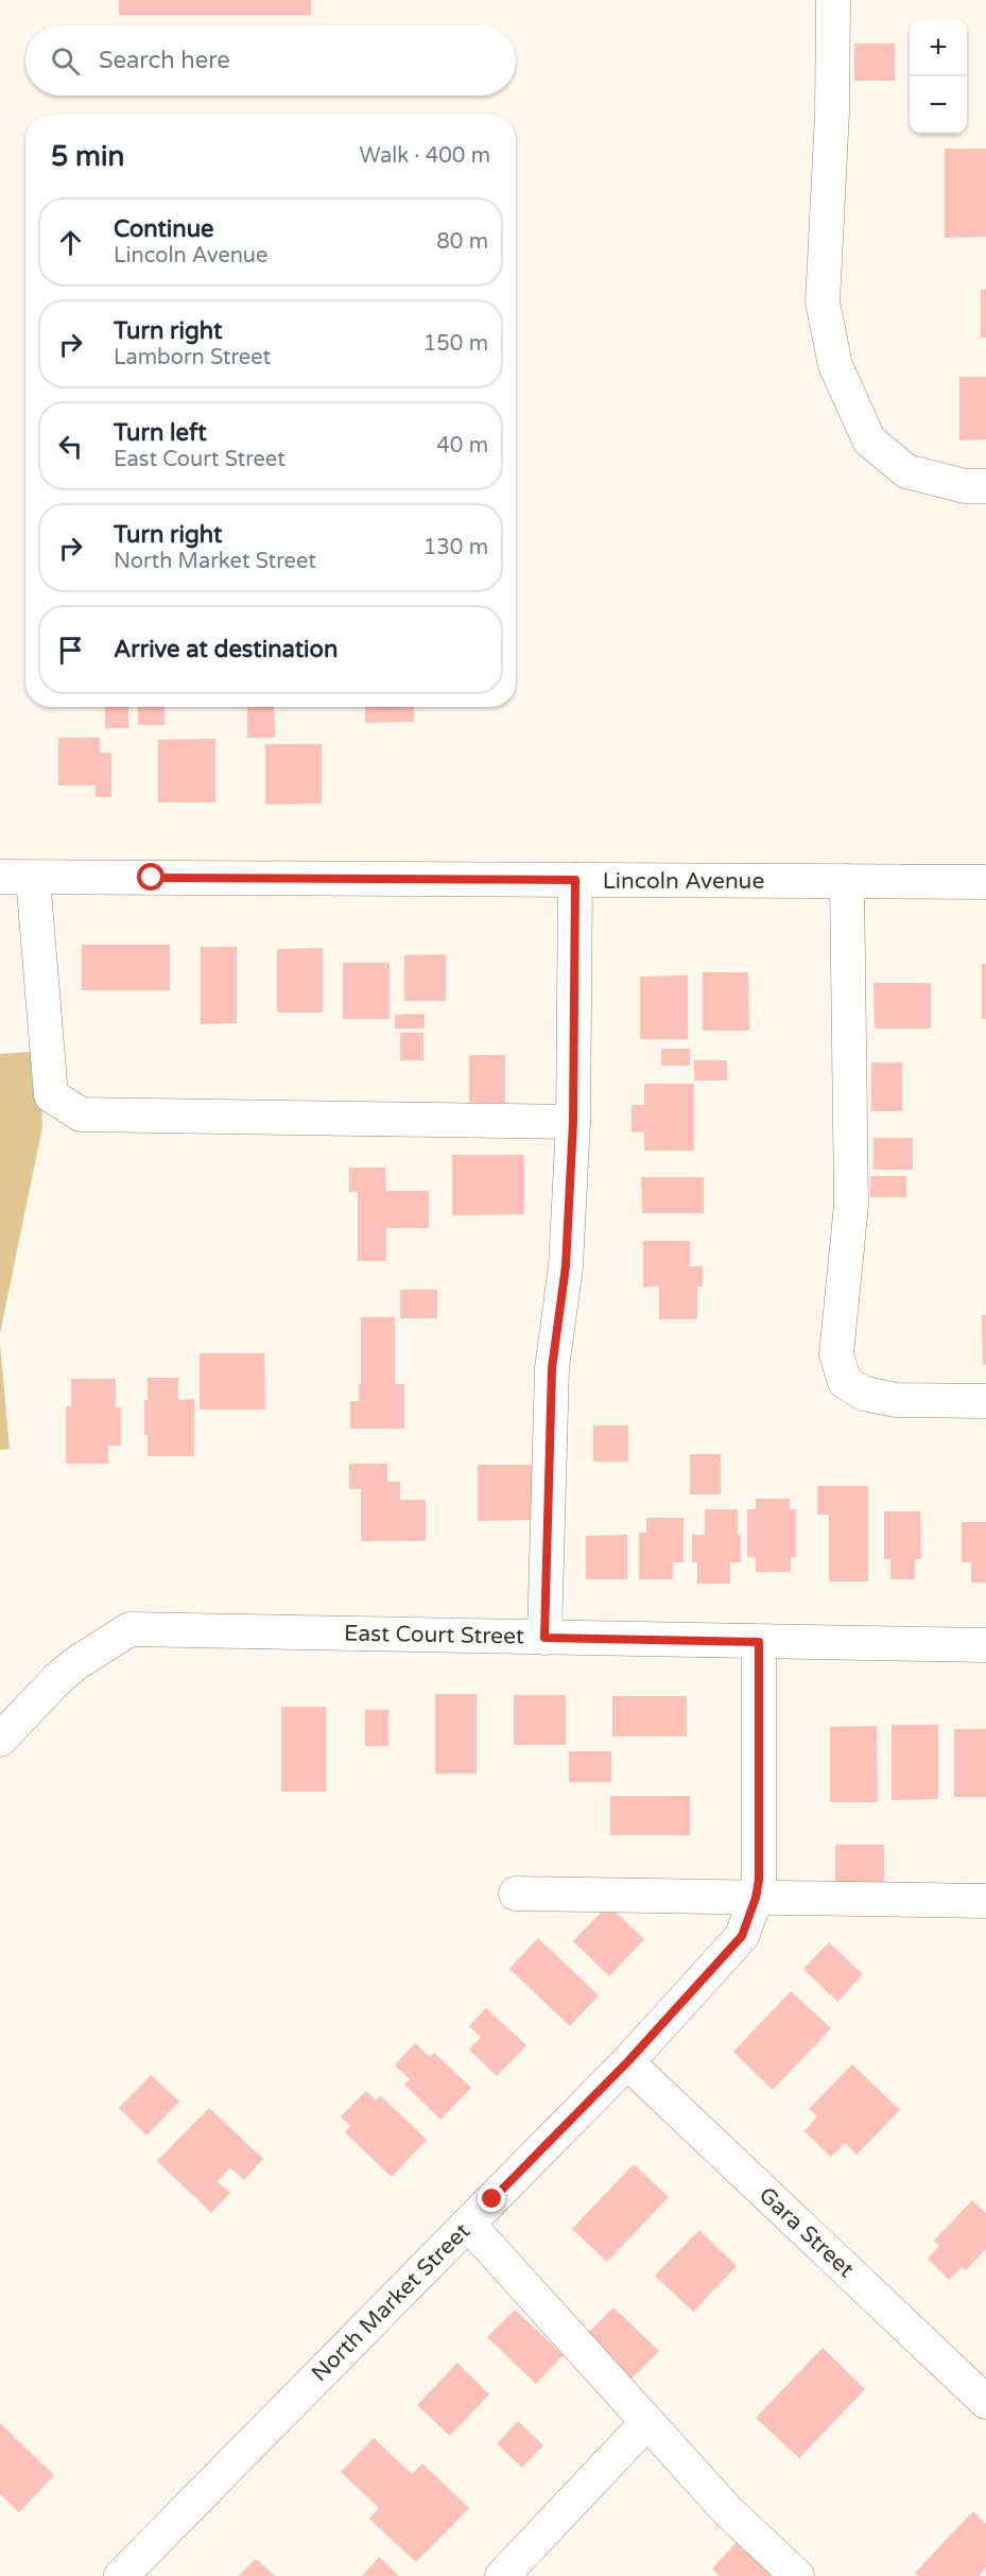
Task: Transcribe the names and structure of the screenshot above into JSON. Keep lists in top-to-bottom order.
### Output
{
  "streets": {
    "street": [
      "Lincoln Avenue",
      "East Court Street",
      "Gara Street",
      "North Market Street"
    ]
  },
  "crossings": [
    ["East Court Street", "North Market Street"],
    ["Gara Street", "North Market Street"]
  ],
  "page": {
    "map_buttons": ["+", "−"],
    "search": "Search here",
    "heading": ["5 min", "Walk · 400 m"],
    "list": [
      ["Continue", "Lincoln Avenue", "80 m"],
      ["Turn right", "Lamborn Street", "150 m"],
      ["Turn left", "East Court Street", "40 m"],
      ["Turn right", "North Market Street", "130 m"],
      "Arrive at destination"
    ]
  }
}
